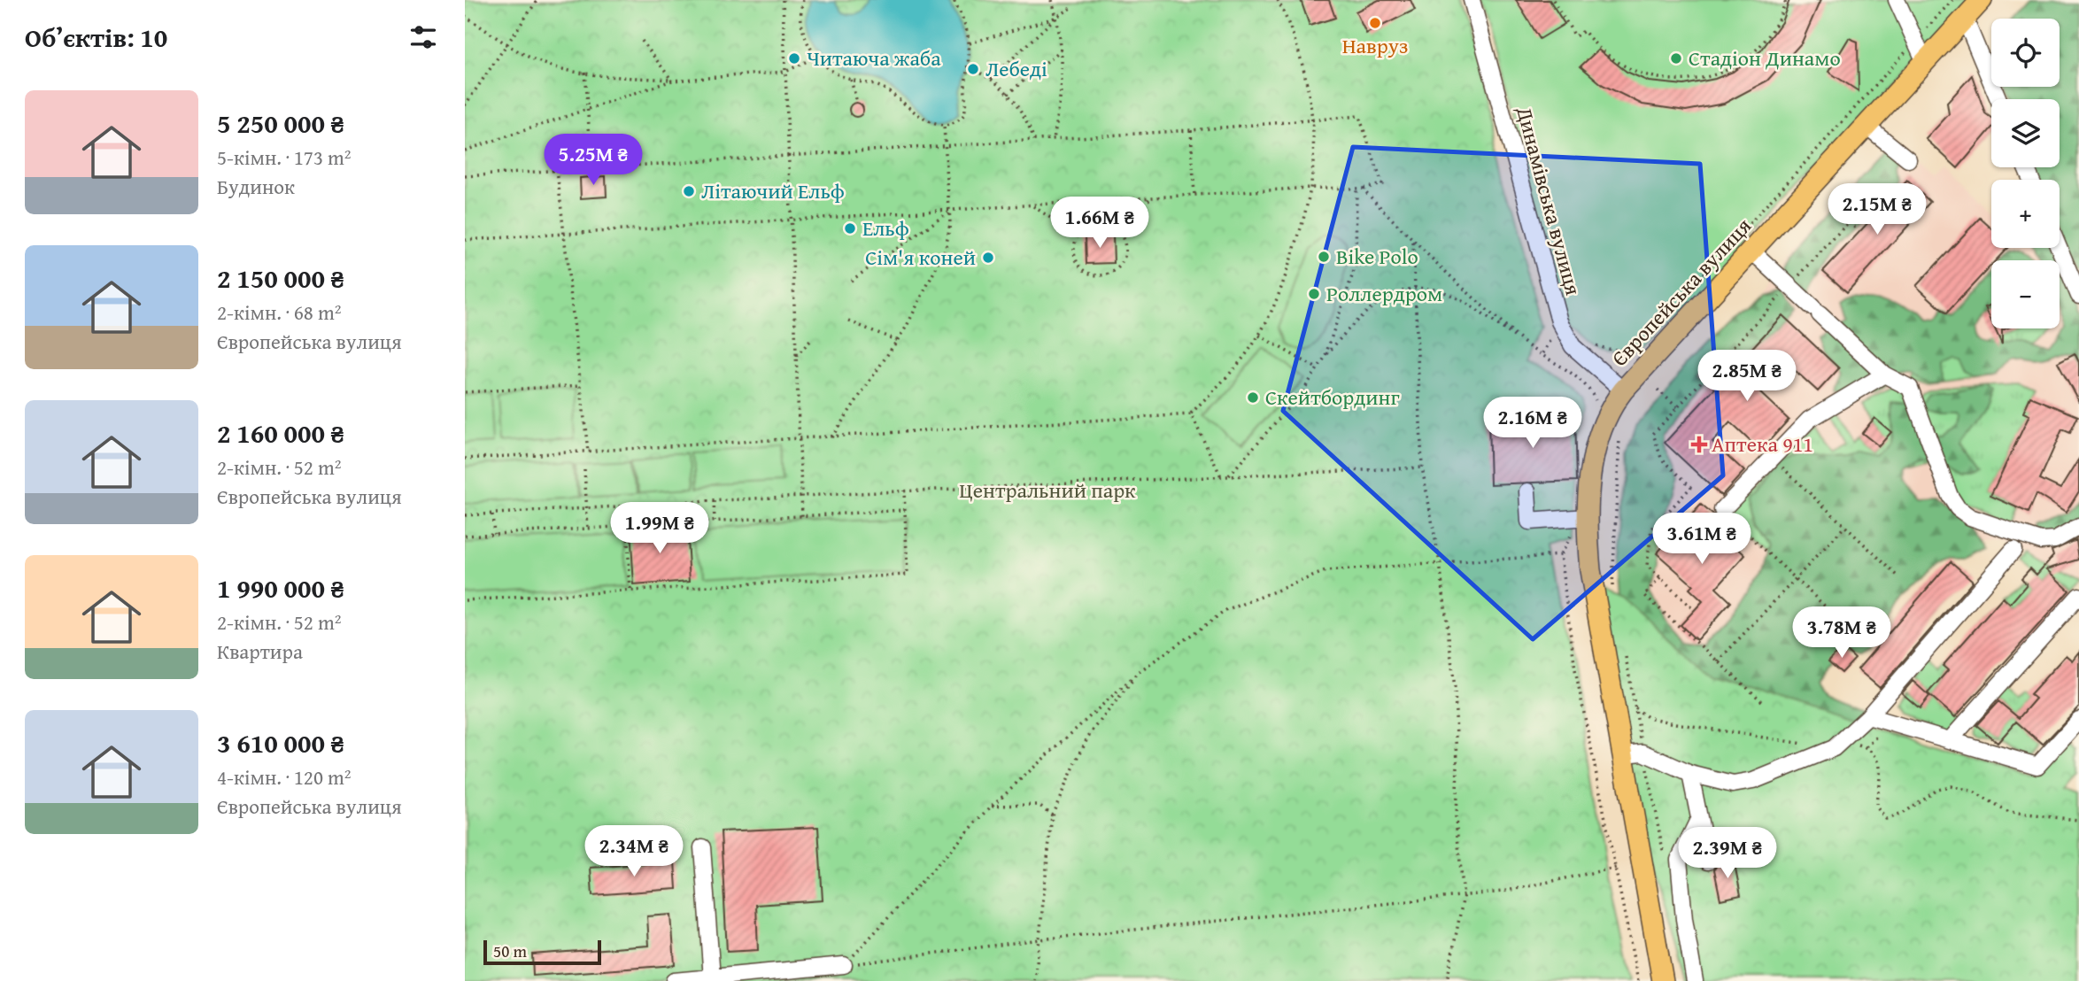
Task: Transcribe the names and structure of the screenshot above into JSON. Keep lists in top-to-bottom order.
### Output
{
  "streets": {
    "main road": ["Європейська вулиця"],
    "street": ["Динамівська вулиця"]
  },
  "crossings": [
    ["Динамівська вулиця", "Європейська вулиця"]
  ],
  "parks": ["Центральний парк"],
  "places": {
    "other": [
      "Навруз",
      "Читаюча жаба",
      "Стадіон Динамо",
      "Лебеді",
      "Літаючий Ельф",
      "Ельф",
      "Bike Polo",
      "Сім'я коней",
      "Роллердром",
      "Скейтбординг"
    ],
    "health": ["Аптека 911"]
  },
  "scale_bar": "50 m",
  "page": {
    "heading": "Об’єктів: 10",
    "map_buttons": ["+", "−"],
    "list": [
      {
        "name": "5 250 000 ₴",
        "note": "5-кімн. · 173 m² · Будинок"
      },
      {
        "name": "2 150 000 ₴",
        "note": "2-кімн. · 68 m² · Європейська вулиця"
      },
      {
        "name": "2 160 000 ₴",
        "note": "2-кімн. · 52 m² · Європейська вулиця"
      },
      {
        "name": "1 990 000 ₴",
        "note": "2-кімн. · 52 m² · Квартира"
      },
      {
        "name": "3 610 000 ₴",
        "note": "4-кімн. · 120 m² · Європейська вулиця"
      }
    ],
    "price": [
      "5.25M ₴",
      "2.15M ₴",
      "1.66M ₴",
      "2.85M ₴",
      "2.16M ₴",
      "1.99M ₴",
      "3.61M ₴",
      "3.78M ₴",
      "2.34M ₴",
      "2.39M ₴"
    ],
    "scale": "50 m"
  }
}
